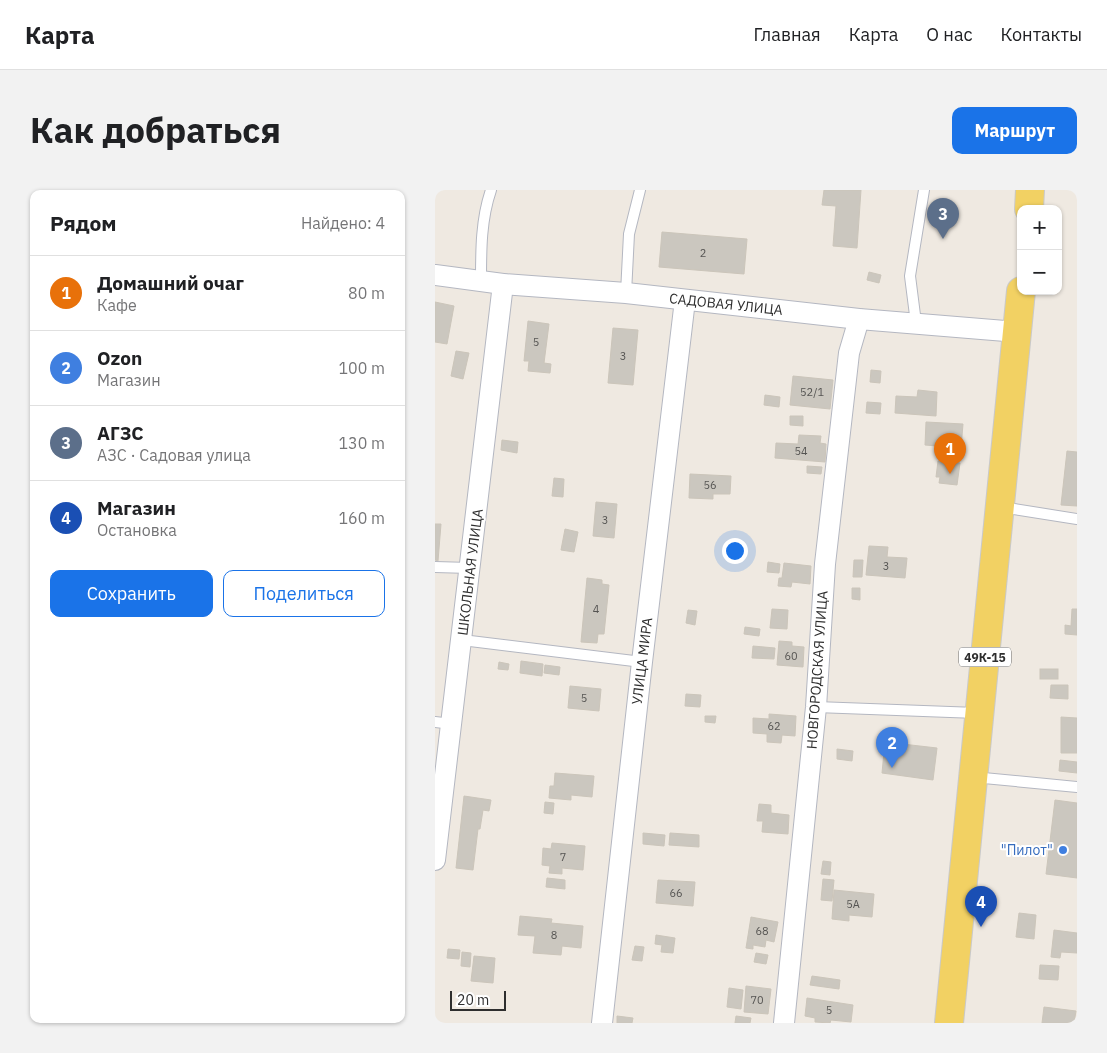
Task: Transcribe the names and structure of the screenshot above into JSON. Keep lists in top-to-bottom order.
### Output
{
  "streets": {
    "main road": ["49К-15"],
    "street": [
      "САДОВАЯ УЛИЦА",
      "ШКОЛЬНАЯ УЛИЦА",
      "УЛИЦА МИРА",
      "НОВГОРОДСКАЯ УЛИЦА"
    ]
  },
  "crossings": [
    ["САДОВАЯ УЛИЦА", "ШКОЛЬНАЯ УЛИЦА"],
    ["САДОВАЯ УЛИЦА", "49К-15"],
    ["САДОВАЯ УЛИЦА", "УЛИЦА МИРА"],
    ["САДОВАЯ УЛИЦА", "НОВГОРОДСКАЯ УЛИЦА"]
  ],
  "places": ["\"Пилот\""],
  "house_numbers": [
    "2",
    "5",
    "3",
    "52/1",
    "54",
    "56",
    "3",
    "3",
    "4",
    "60",
    "5",
    "62",
    "7",
    "66",
    "5А",
    "68",
    "8",
    "70",
    "5"
  ],
  "scale_bar": "20 m",
  "page": {
    "header": "Карта",
    "nav": [
      "Главная",
      "Карта",
      "О нас",
      "Контакты"
    ],
    "title": "Как добраться",
    "buttons": [
      "Маршрут",
      ["Сохранить", "Поделиться"]
    ],
    "heading": ["Рядом", "Найдено: 4"],
    "pins": [
      "3",
      "1",
      "2",
      "4"
    ],
    "map_buttons": ["+", "−"],
    "list": [
      {
        "mark": "1",
        "name": "Домашний очаг",
        "note": "Кафе",
        "value": "80 m"
      },
      {
        "mark": "2",
        "name": "Ozon",
        "note": "Магазин",
        "value": "100 m"
      },
      {
        "mark": "3",
        "name": "АГЗС",
        "note": "АЗС · Садовая улица",
        "value": "130 m"
      },
      {
        "mark": "4",
        "name": "Магазин",
        "note": "Остановка",
        "value": "160 m"
      }
    ],
    "scale": "20 m"
  }
}
